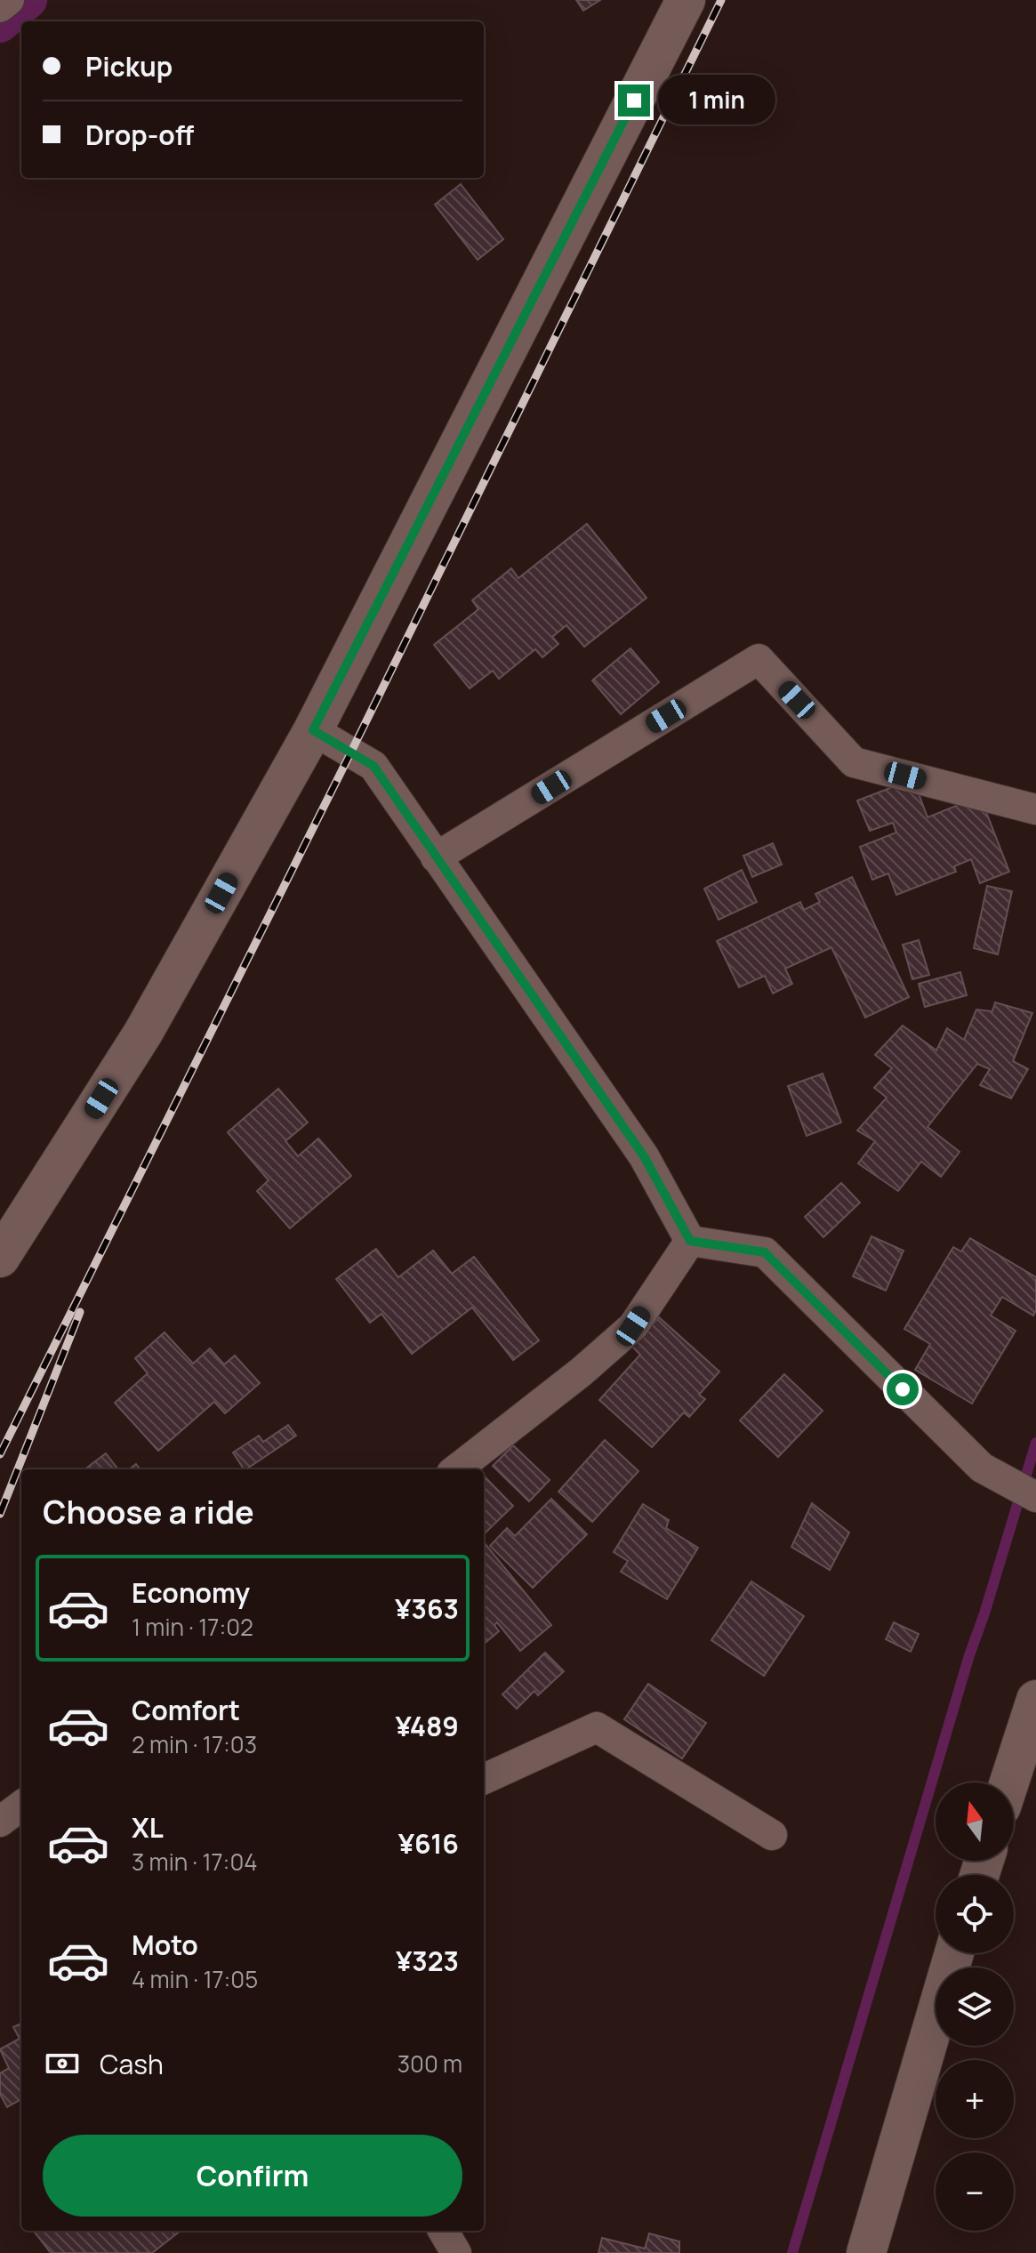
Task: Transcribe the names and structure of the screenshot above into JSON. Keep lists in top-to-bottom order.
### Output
{
  "north": "top",
  "page": {
    "banner": ["Pickup", "Drop-off"],
    "bubble": "1 min",
    "heading": "Choose a ride",
    "list": [
      {
        "name": "Economy",
        "note": "1 min · 17:02",
        "value": "¥363"
      },
      {
        "name": "Comfort",
        "note": "2 min · 17:03",
        "value": "¥489"
      },
      {
        "name": "XL",
        "note": "3 min · 17:04",
        "value": "¥616"
      },
      {
        "name": "Moto",
        "note": "4 min · 17:05",
        "value": "¥323"
      }
    ],
    "map_buttons": ["+", "−"],
    "pay": ["Cash", "300 m"],
    "buttons": "Confirm"
  }
}
